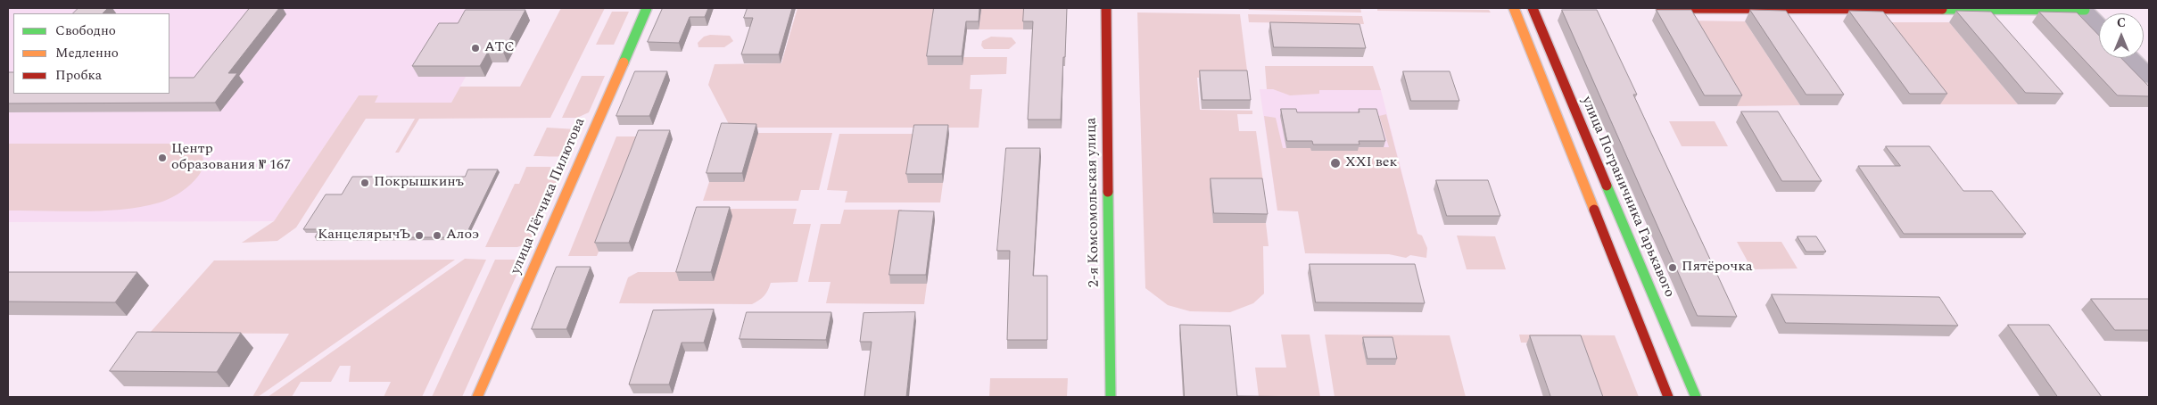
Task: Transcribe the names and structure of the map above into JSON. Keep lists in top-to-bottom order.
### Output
{
  "streets": {
    "street": ["улица Лётчика Пилютова", "улица Пограничника Гарькавого", "2-я Комсомольская улица"]
  },
  "places": [
    "АТС",
    "Центр образования № 167",
    "XXI век",
    "Покрышкинъ",
    "КанцелярычЪ",
    "Алоэ",
    "Пятёрочка"
  ],
  "legend": ["Свободно", "Медленно", "Пробка"],
  "north": "top"
}
